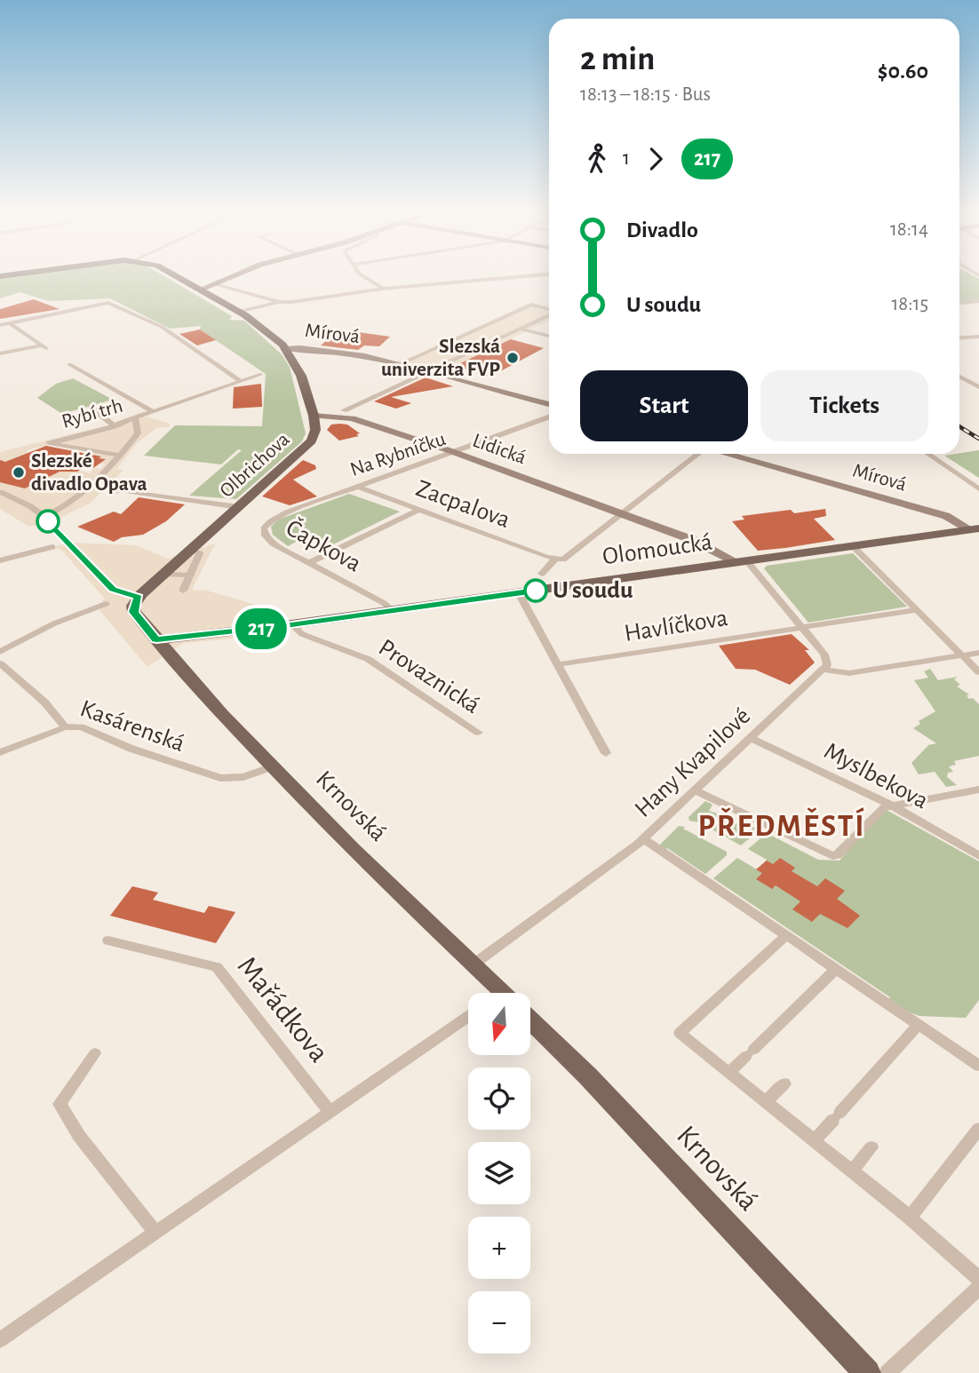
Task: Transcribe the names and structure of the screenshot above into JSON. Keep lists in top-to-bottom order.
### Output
{
  "streets": {
    "main road": ["Olbrichova", "Olomoucká", "Krnovská"],
    "street": [
      "Mírová",
      "Rybí trh",
      "Lidická",
      "Na Rybníčku",
      "Zacpalova",
      "Čapkova",
      "Havlíčkova",
      "Provaznická",
      "Kasárenská",
      "Hany Kvapilové",
      "Myslbekova",
      "Mařádkova"
    ]
  },
  "crossings": [
    ["Mírová", "Olbrichova"],
    ["Mírová", "Olomoucká"],
    ["Lidická", "Na Rybníčku"],
    ["Lidická", "Olbrichova"],
    ["Lidická", "Olomoucká"],
    ["Na Rybníčku", "Zacpalova"],
    ["Na Rybníčku", "Čapkova"],
    ["Olbrichova", "Krnovská"],
    ["Čapkova", "Olomoucká"],
    ["Olomoucká", "Provaznická"],
    ["Olomoucká", "Krnovská"],
    ["Kasárenská", "Krnovská"],
    ["Hany Kvapilové", "Myslbekova"],
    ["Hany Kvapilové", "Krnovská"]
  ],
  "districts": ["PŘEDMĚSTÍ"],
  "places": ["Slezská univerzita FVP", "Slezské divadlo Opava", "U soudu"],
  "lines": ["bus line 217"],
  "north": "bottom",
  "page": {
    "on_map": "217",
    "heading": ["2 min", "18:13 – 18:15 · Bus", "$0.60"],
    "legs": ["1", "217"],
    "list": [
      {
        "name": "Divadlo",
        "value": "18:14"
      },
      {
        "name": "U soudu",
        "value": "18:15"
      }
    ],
    "buttons": ["Start", "Tickets"],
    "map_buttons": ["+", "−"]
  }
}
